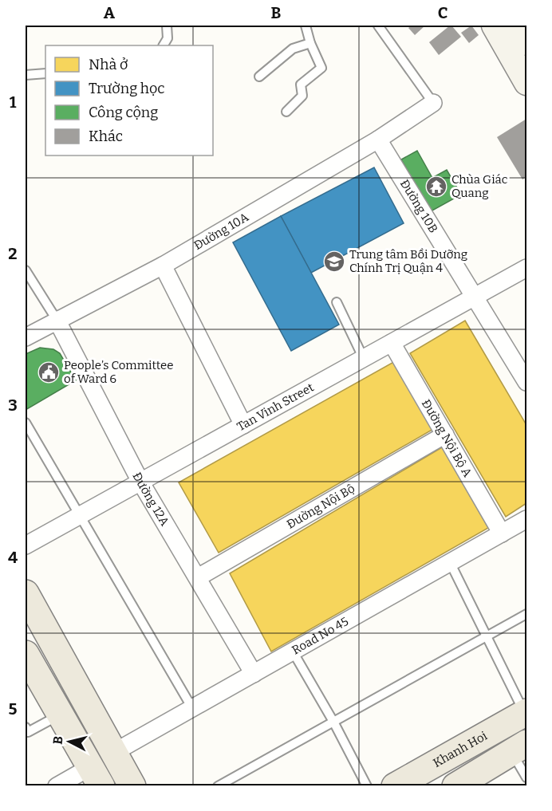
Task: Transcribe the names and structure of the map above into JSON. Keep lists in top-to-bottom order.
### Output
{
  "streets": {
    "main road": ["Khanh Hoi"],
    "street": [
      "Đường 10B",
      "Đường 10A",
      "Tan Vinh Street",
      "Đường Nội Bộ A",
      "Đường 12A",
      "Đường Nội Bộ",
      "Road No 45"
    ]
  },
  "crossings": [
    ["Đường 10B", "Đường 10A"],
    ["Đường 10B", "Tan Vinh Street"],
    ["Đường 10A", "Đường 12A"],
    ["Tan Vinh Street", "Đường Nội Bộ A"],
    ["Tan Vinh Street", "Đường 12A"],
    ["Đường Nội Bộ A", "Đường Nội Bộ"],
    ["Đường Nội Bộ A", "Road No 45"],
    ["Đường 12A", "Đường Nội Bộ"],
    ["Đường 12A", "Road No 45"]
  ],
  "places": {
    "temple": ["Chùa Giác Quang"],
    "school or university": ["Trung tâm Bồi Dưỡng Chính Trị Quận 4"],
    "public building": ["People’s Committee of Ward 6"]
  },
  "legend": [
    "Nhà ở",
    "Trường học",
    "Công cộng",
    "Khác"
  ],
  "north": "left",
  "grid": {
    "columns": ["A", "B", "C"],
    "rows": [
      "1",
      "2",
      "3",
      "4",
      "5"
    ]
  }
}
